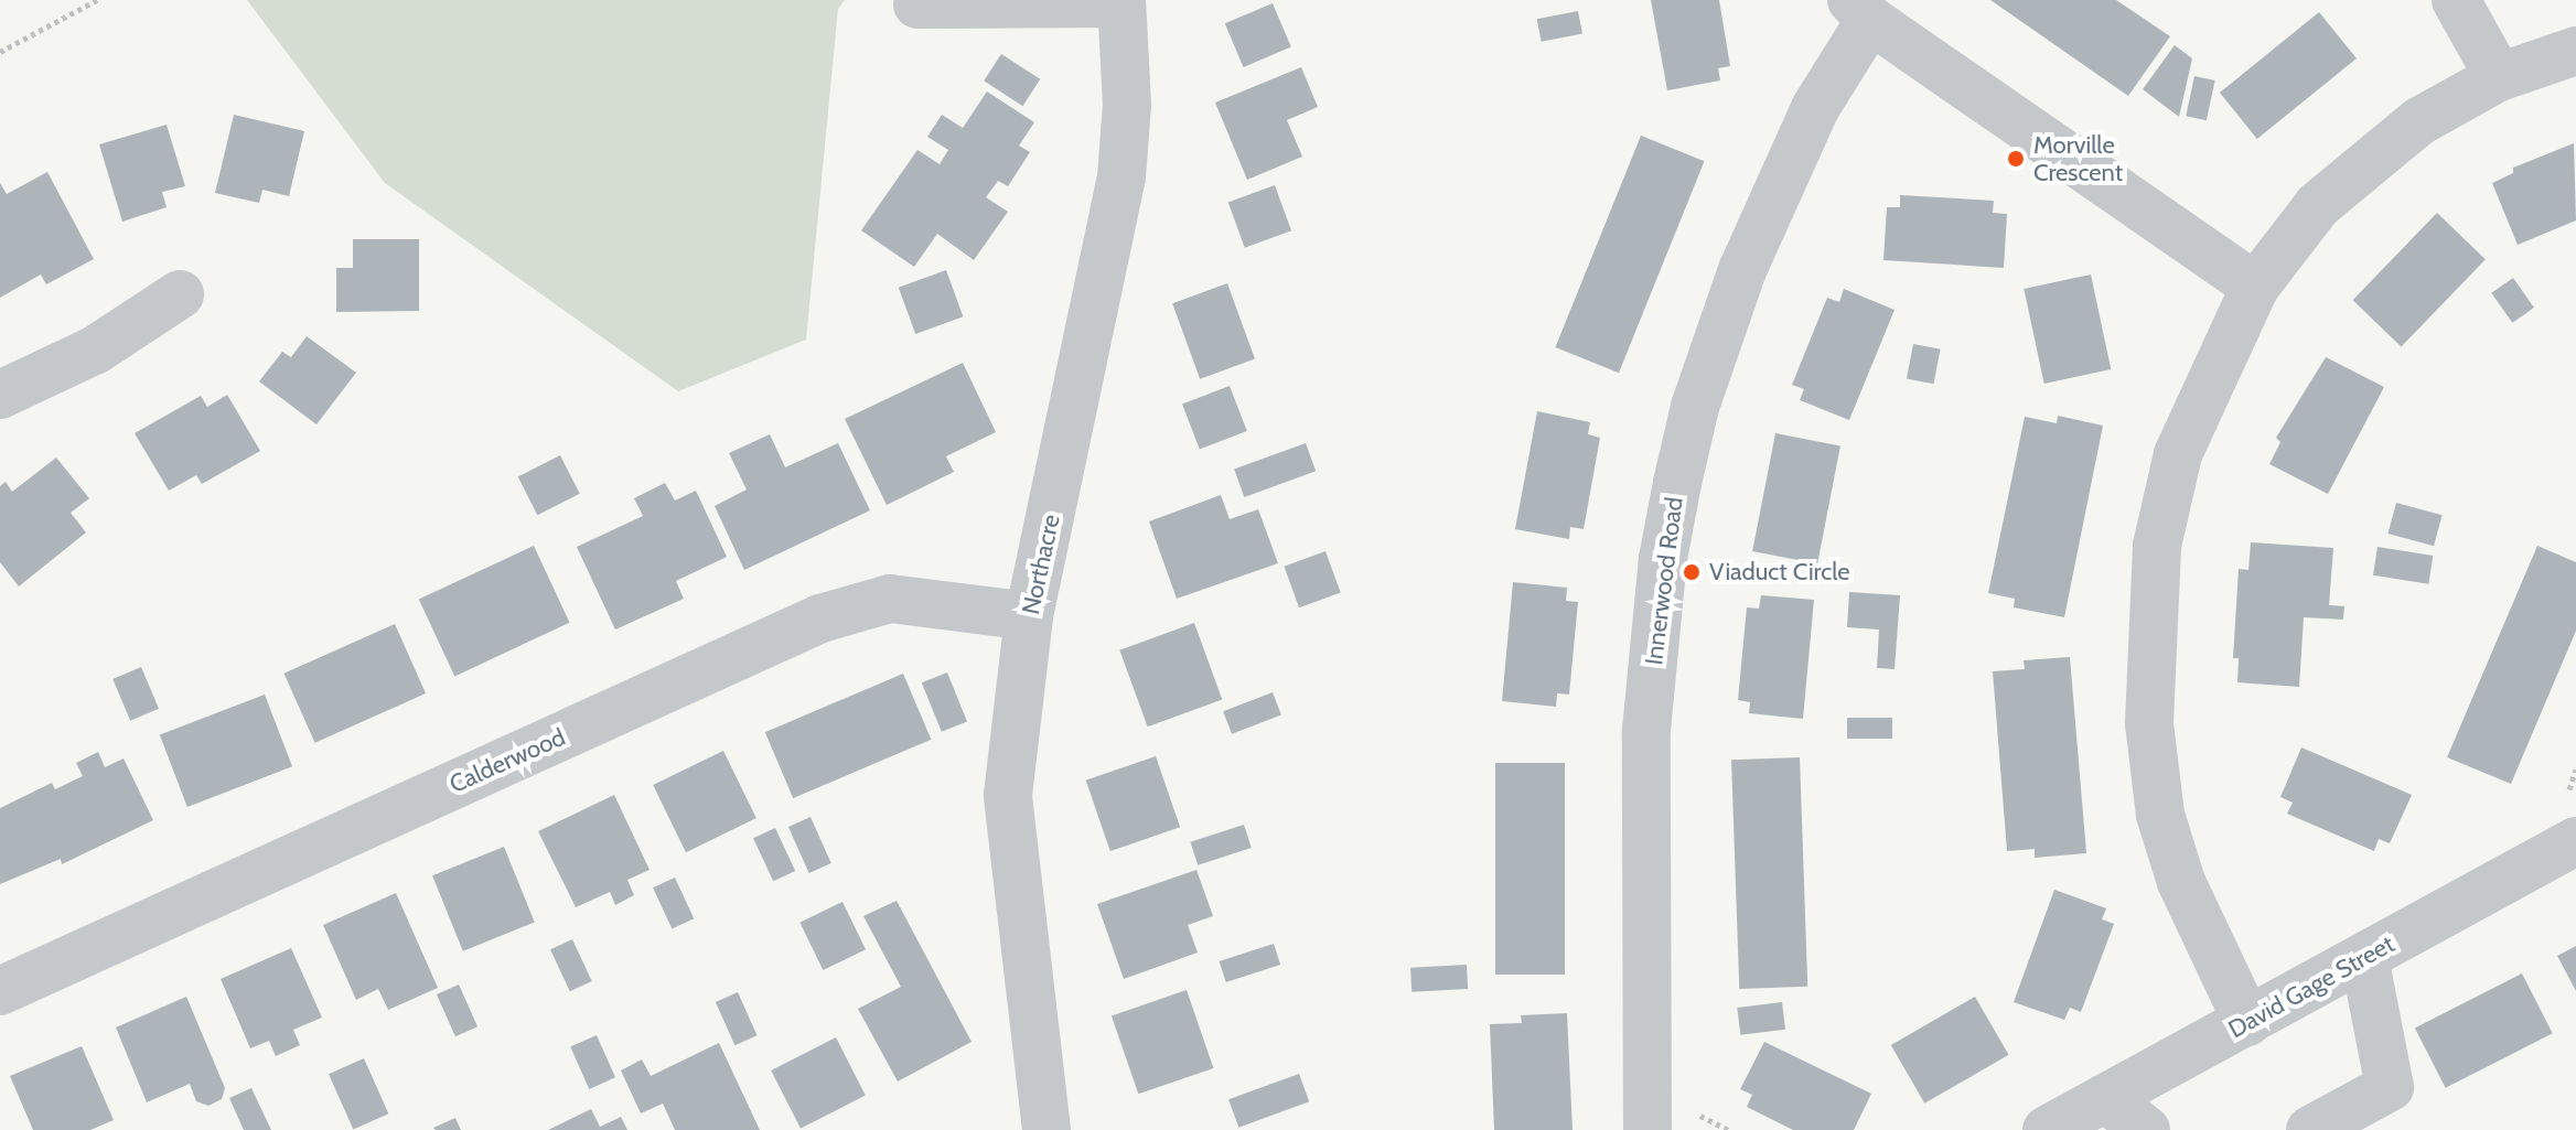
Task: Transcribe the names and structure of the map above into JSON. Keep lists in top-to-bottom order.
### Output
{
  "streets": {
    "street": [
      "Northacre",
      "Innerwood Road",
      "Calderwood",
      "David Gage Street"
    ]
  },
  "crossings": [
    ["Northacre", "Calderwood"]
  ],
  "places": ["Morville Crescent", "Viaduct Circle"]
}
